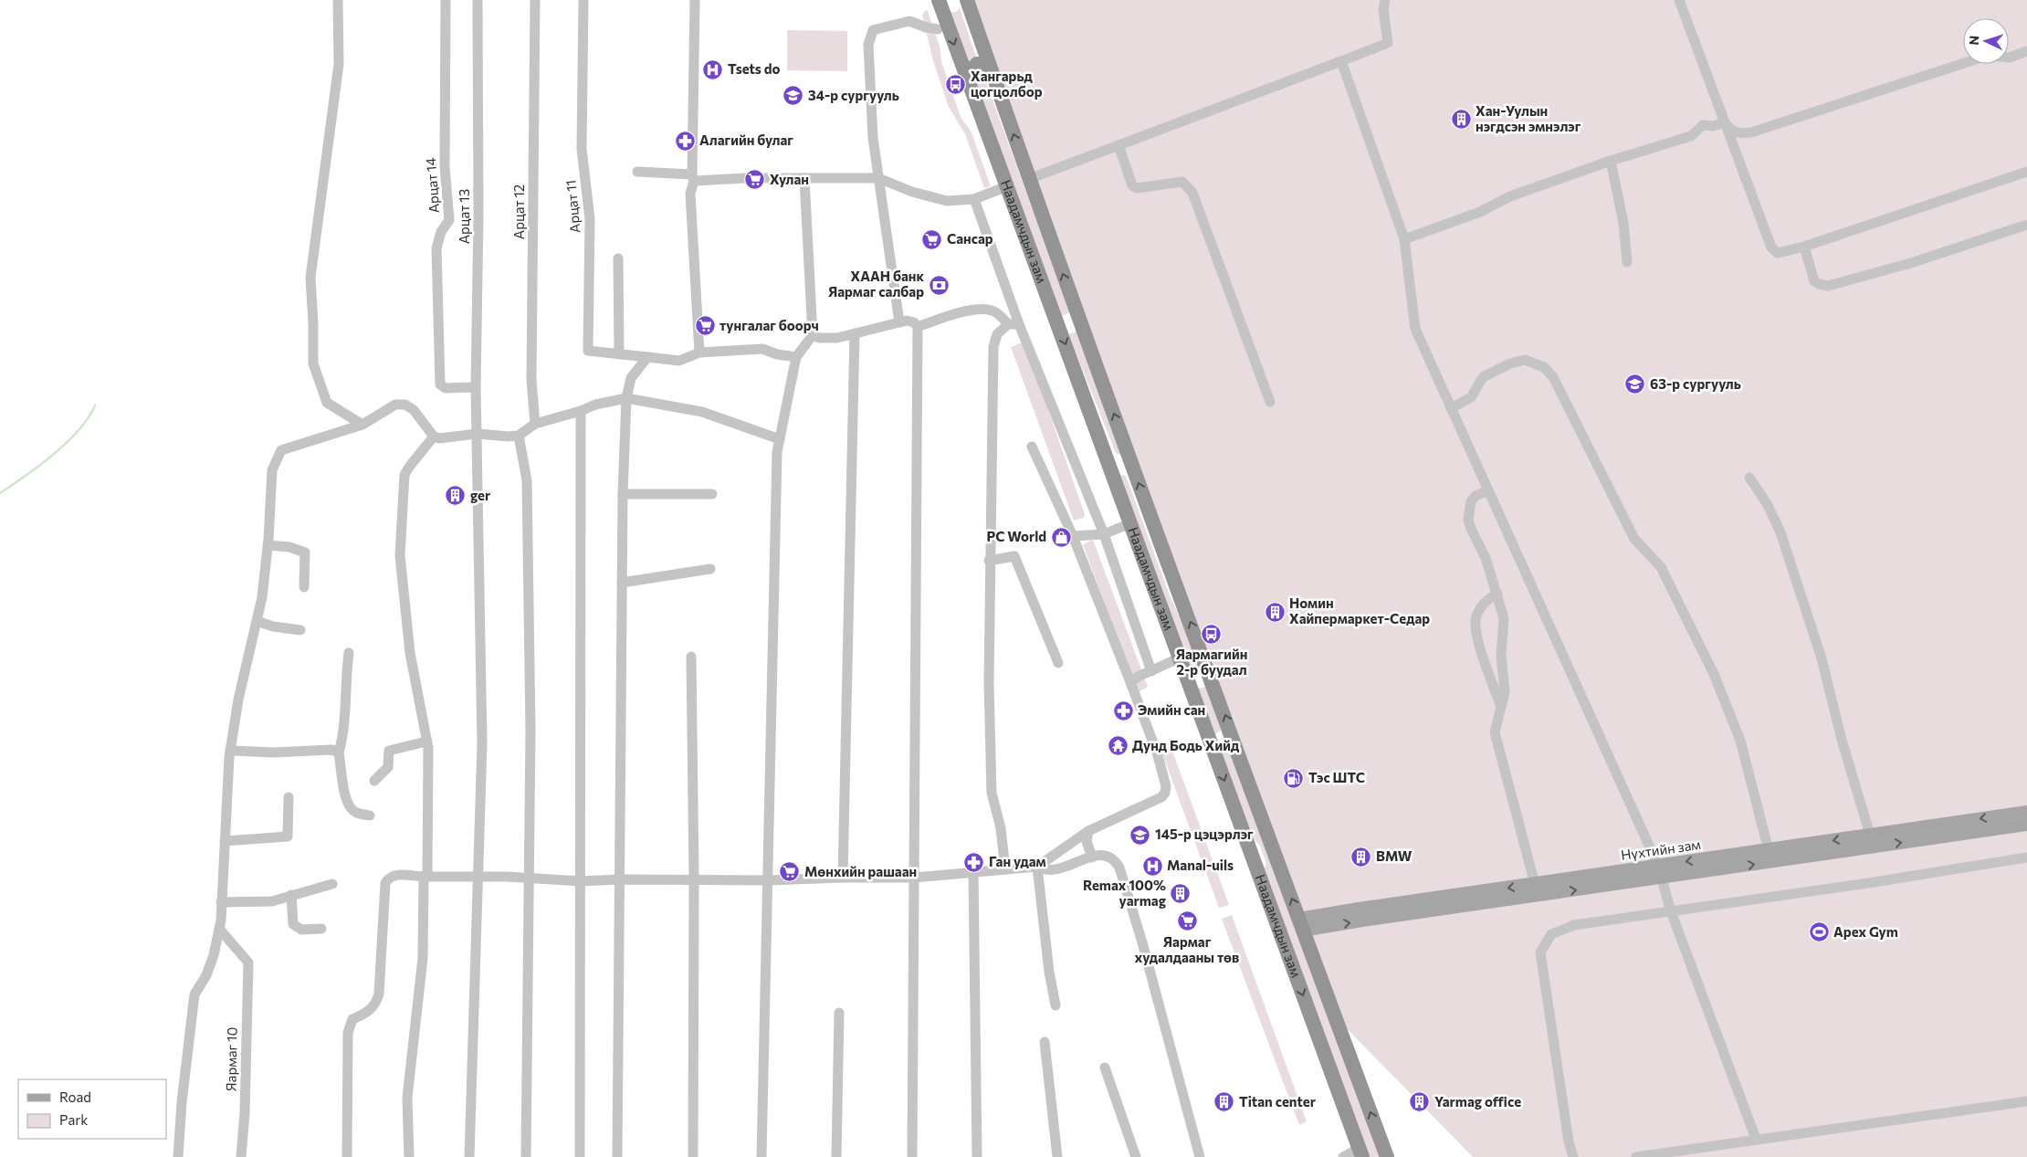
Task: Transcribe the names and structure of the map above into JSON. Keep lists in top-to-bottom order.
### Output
{
  "streets": {
    "highway": ["Наадамчдын зам"],
    "main road": ["Нүхтийн зам"],
    "street": [
      "Арцат 14",
      "Арцат 11",
      "Арцат 12",
      "Арцат 13",
      "Яармаг 10"
    ]
  },
  "crossings": [
    ["Арцат 14", "Арцат 13"],
    ["Наадамчдын зам", "Нүхтийн зам"]
  ],
  "places": {
    "hospital": ["Tsets do", "Manal-uils"],
    "bus stop": ["Хангарьд цогцолбор", "Яармагийн 2-р буудал"],
    "school or university": ["34-р сургууль", "63-р сургууль", "145-р цэцэрлэг"],
    "building": [
      "Хан-Уулын нэгдсэн эмнэлэг",
      "ger",
      "Номин Хайпермаркет-Седар",
      "BMW",
      "Remax 100% yarmag",
      "Titan center",
      "Yarmag office"
    ],
    "pharmacy": ["Алагийн булаг", "Эмийн сан", "Ган удам"],
    "supermarket": [
      "Хулан",
      "Сансар",
      "тунгалаг боорч",
      "Мөнхийн рашаан",
      "Яармаг худалдааны төв"
    ],
    "bank": ["ХААН банк Яармаг салбар"],
    "shop": ["PC World"],
    "temple": ["Дунд Бодь Хийд"],
    "fuel station": ["Тэс ШТС"],
    "sports": ["Apex Gym"]
  },
  "legend": ["Road", "Park"],
  "north": "left"
}
